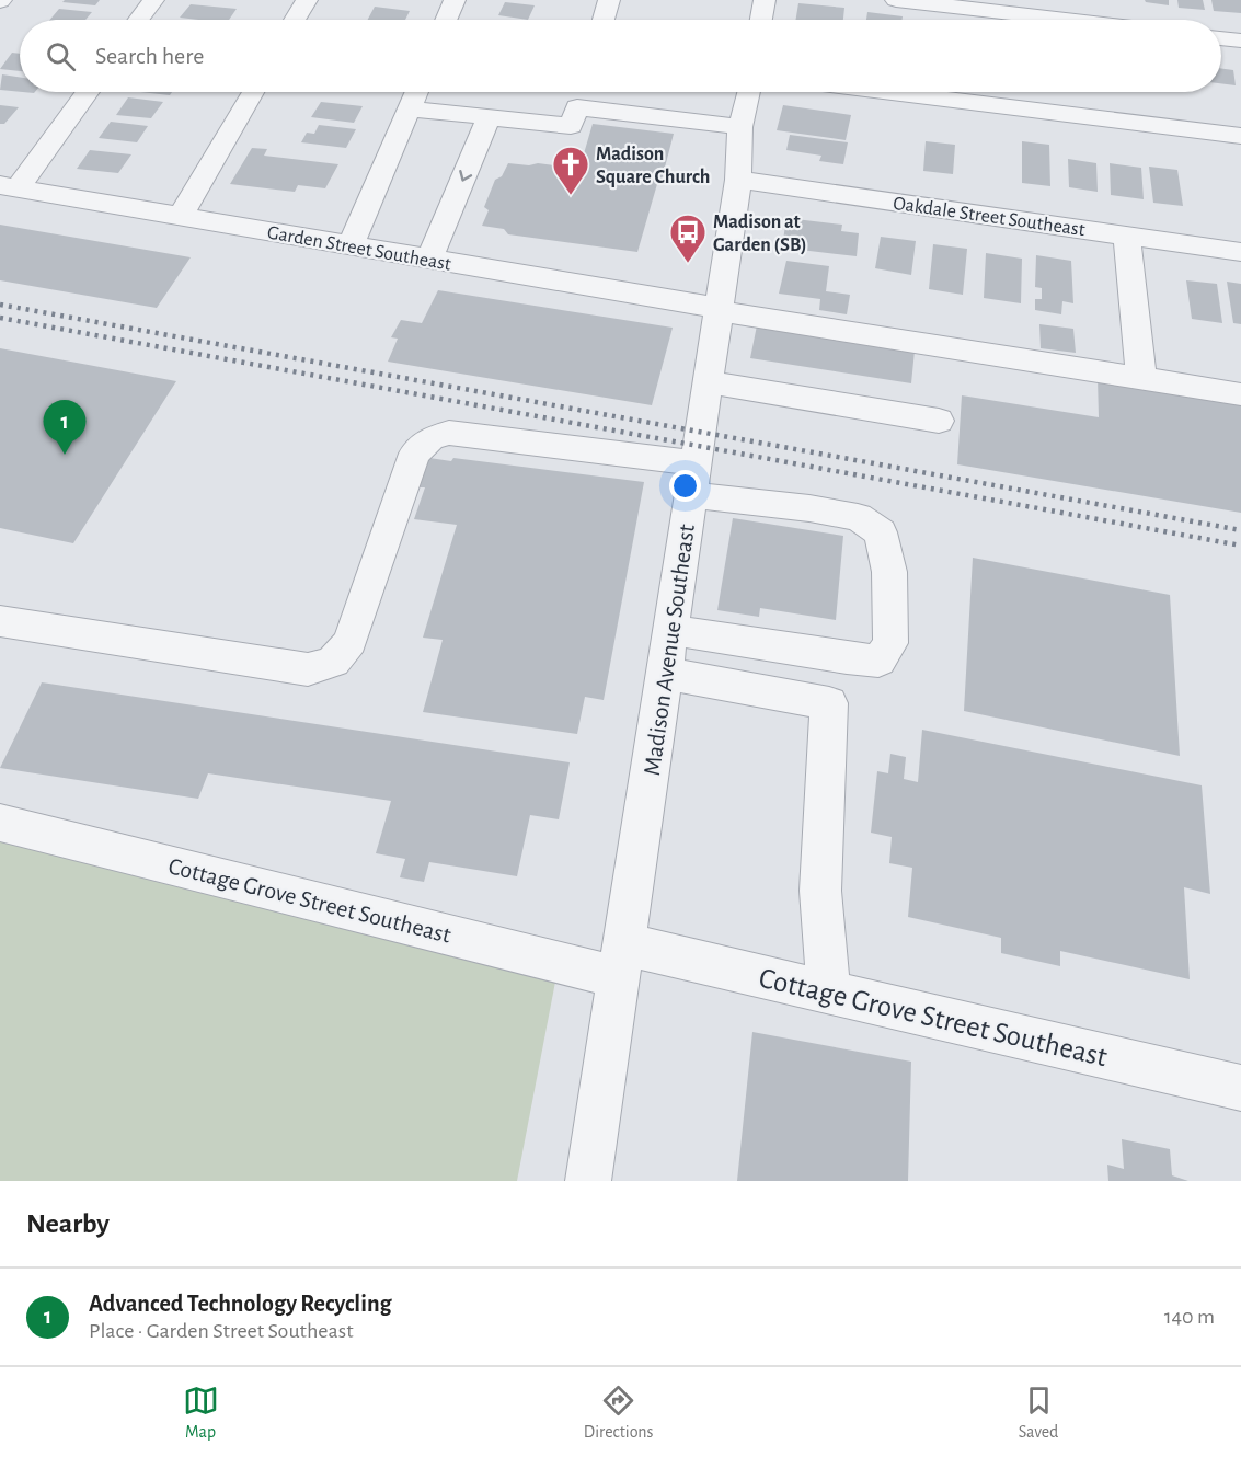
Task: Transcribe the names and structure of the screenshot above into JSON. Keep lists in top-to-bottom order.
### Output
{
  "streets": {
    "street": [
      "Oakdale Street Southeast",
      "Garden Street Southeast",
      "Madison Avenue Southeast",
      "Cottage Grove Street Southeast"
    ]
  },
  "crossings": [
    ["Oakdale Street Southeast", "Madison Avenue Southeast"],
    ["Garden Street Southeast", "Madison Avenue Southeast"],
    ["Madison Avenue Southeast", "Cottage Grove Street Southeast"]
  ],
  "places": {
    "church": ["Madison Square Church"],
    "bus stop": ["Madison at Garden (SB)"]
  },
  "page": {
    "search": "Search here",
    "pins": "1",
    "heading": "Nearby",
    "list": [
      {
        "mark": "1",
        "name": "Advanced Technology Recycling",
        "note": "Place · Garden Street Southeast",
        "value": "140 m"
      }
    ],
    "nav": ["Map", "Directions", "Saved"]
  }
}
